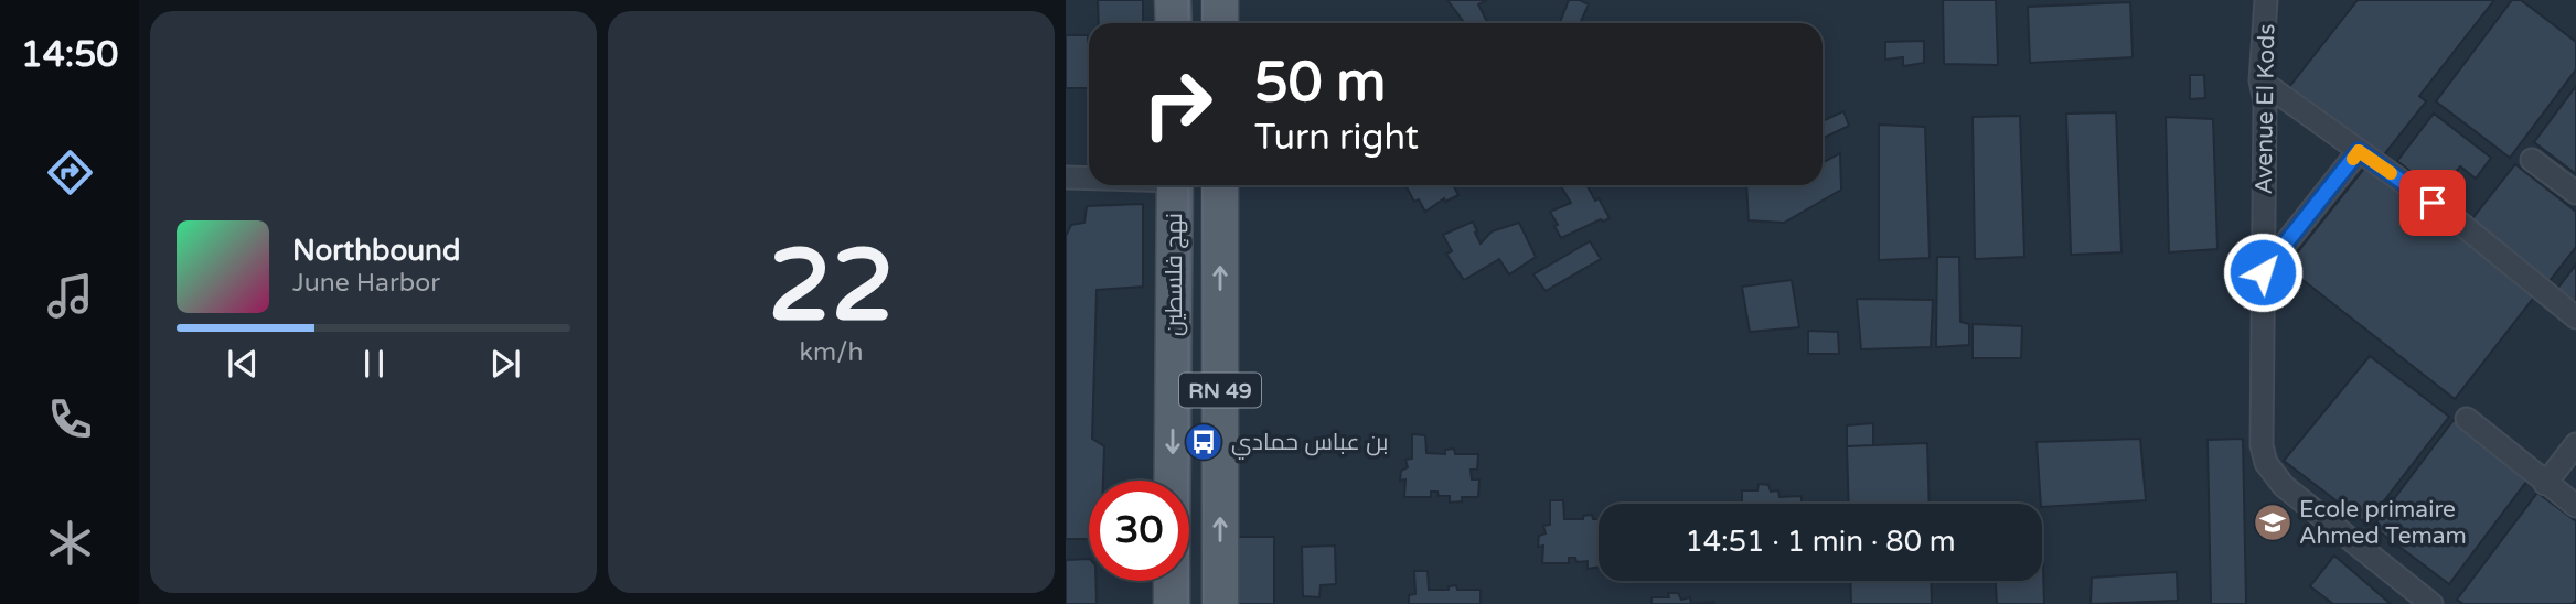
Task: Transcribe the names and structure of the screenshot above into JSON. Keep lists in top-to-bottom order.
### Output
{
  "streets": {
    "main road": ["نهج فلسطين", "RN 49"],
    "street": ["Avenue El Kods"]
  },
  "places": {
    "bus stop": ["بن عباس حمادي"],
    "school or university": ["Ecole primaire Ahmed Temam"]
  },
  "page": {
    "tabs": "14:50",
    "tile": ["22", "km/h"],
    "turn": ["50 m", "Turn right"],
    "song": ["Northbound", "June Harbor"],
    "limit": "30",
    "trip": "14:51 · 1 min · 80 m"
  }
}
